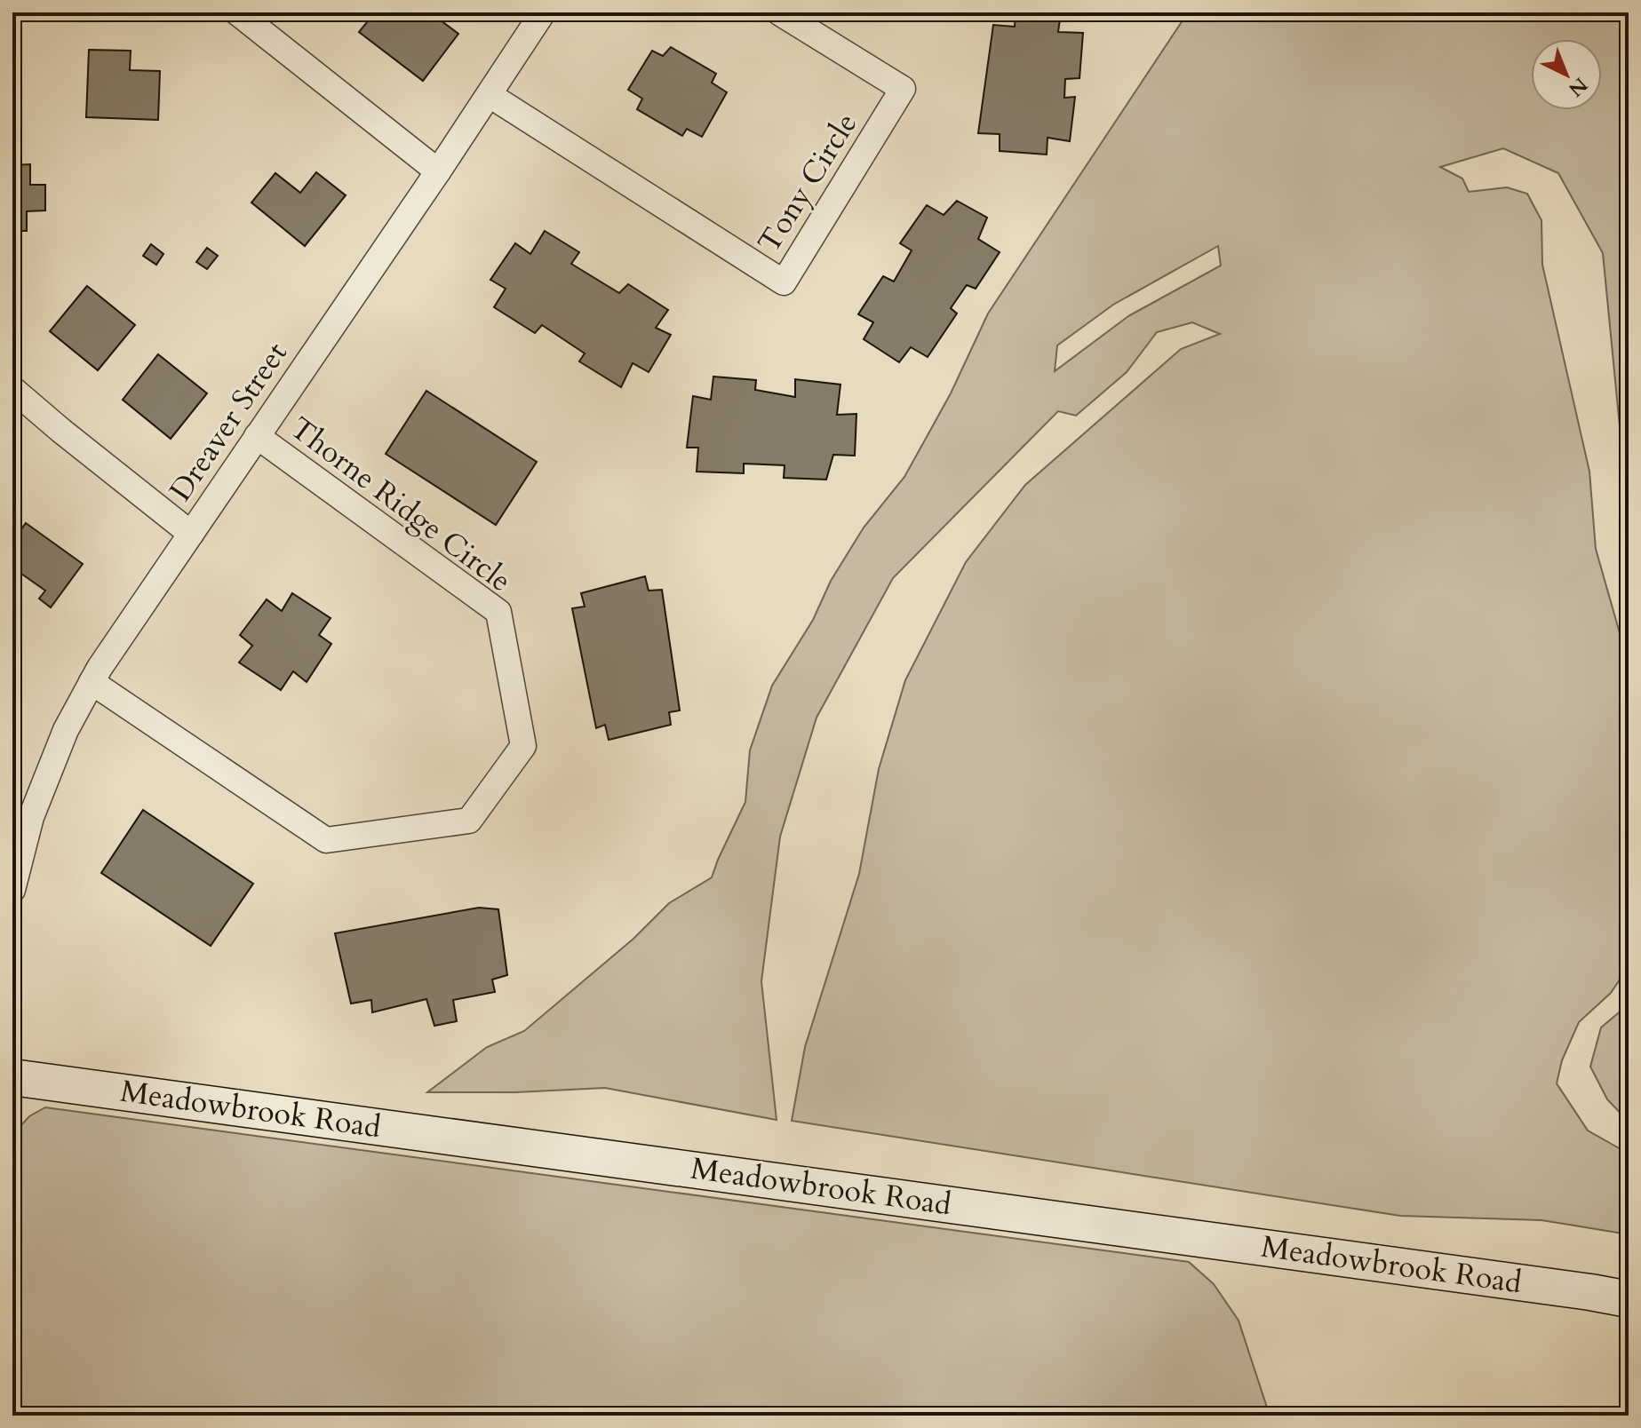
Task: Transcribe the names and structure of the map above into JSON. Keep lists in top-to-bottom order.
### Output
{
  "streets": {
    "street": [
      "Tony Circle",
      "Dreaver Street",
      "Thorne Ridge Circle",
      "Meadowbrook Road"
    ]
  },
  "crossings": [
    ["Tony Circle", "Dreaver Street"],
    ["Dreaver Street", "Thorne Ridge Circle"]
  ],
  "north": "bottom right"
}
